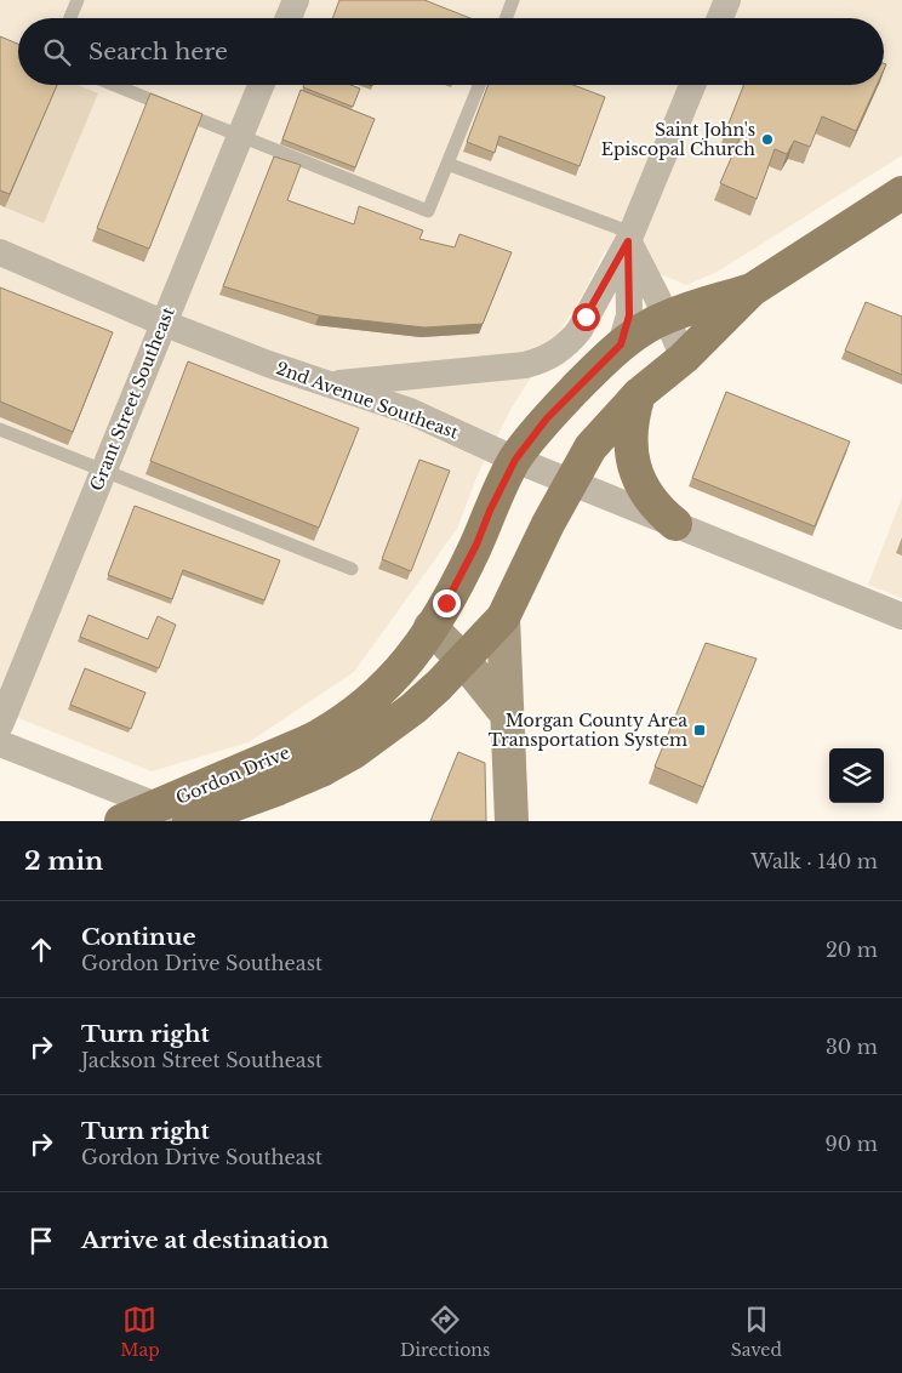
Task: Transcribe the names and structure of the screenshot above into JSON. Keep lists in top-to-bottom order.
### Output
{
  "streets": {
    "main road": ["Gordon Drive"],
    "street": ["Grant Street Southeast", "2nd Avenue Southeast"]
  },
  "crossings": [
    ["Grant Street Southeast", "2nd Avenue Southeast"]
  ],
  "places": {
    "other": ["Saint John's Episcopal Church"],
    "transit": ["Morgan County Area Transportation System"]
  },
  "page": {
    "search": "Search here",
    "heading": ["2 min", "Walk · 140 m"],
    "list": [
      ["Continue", "Gordon Drive Southeast", "20 m"],
      ["Turn right", "Jackson Street Southeast", "30 m"],
      ["Turn right", "Gordon Drive Southeast", "90 m"],
      "Arrive at destination"
    ],
    "nav": ["Map", "Directions", "Saved"]
  }
}
